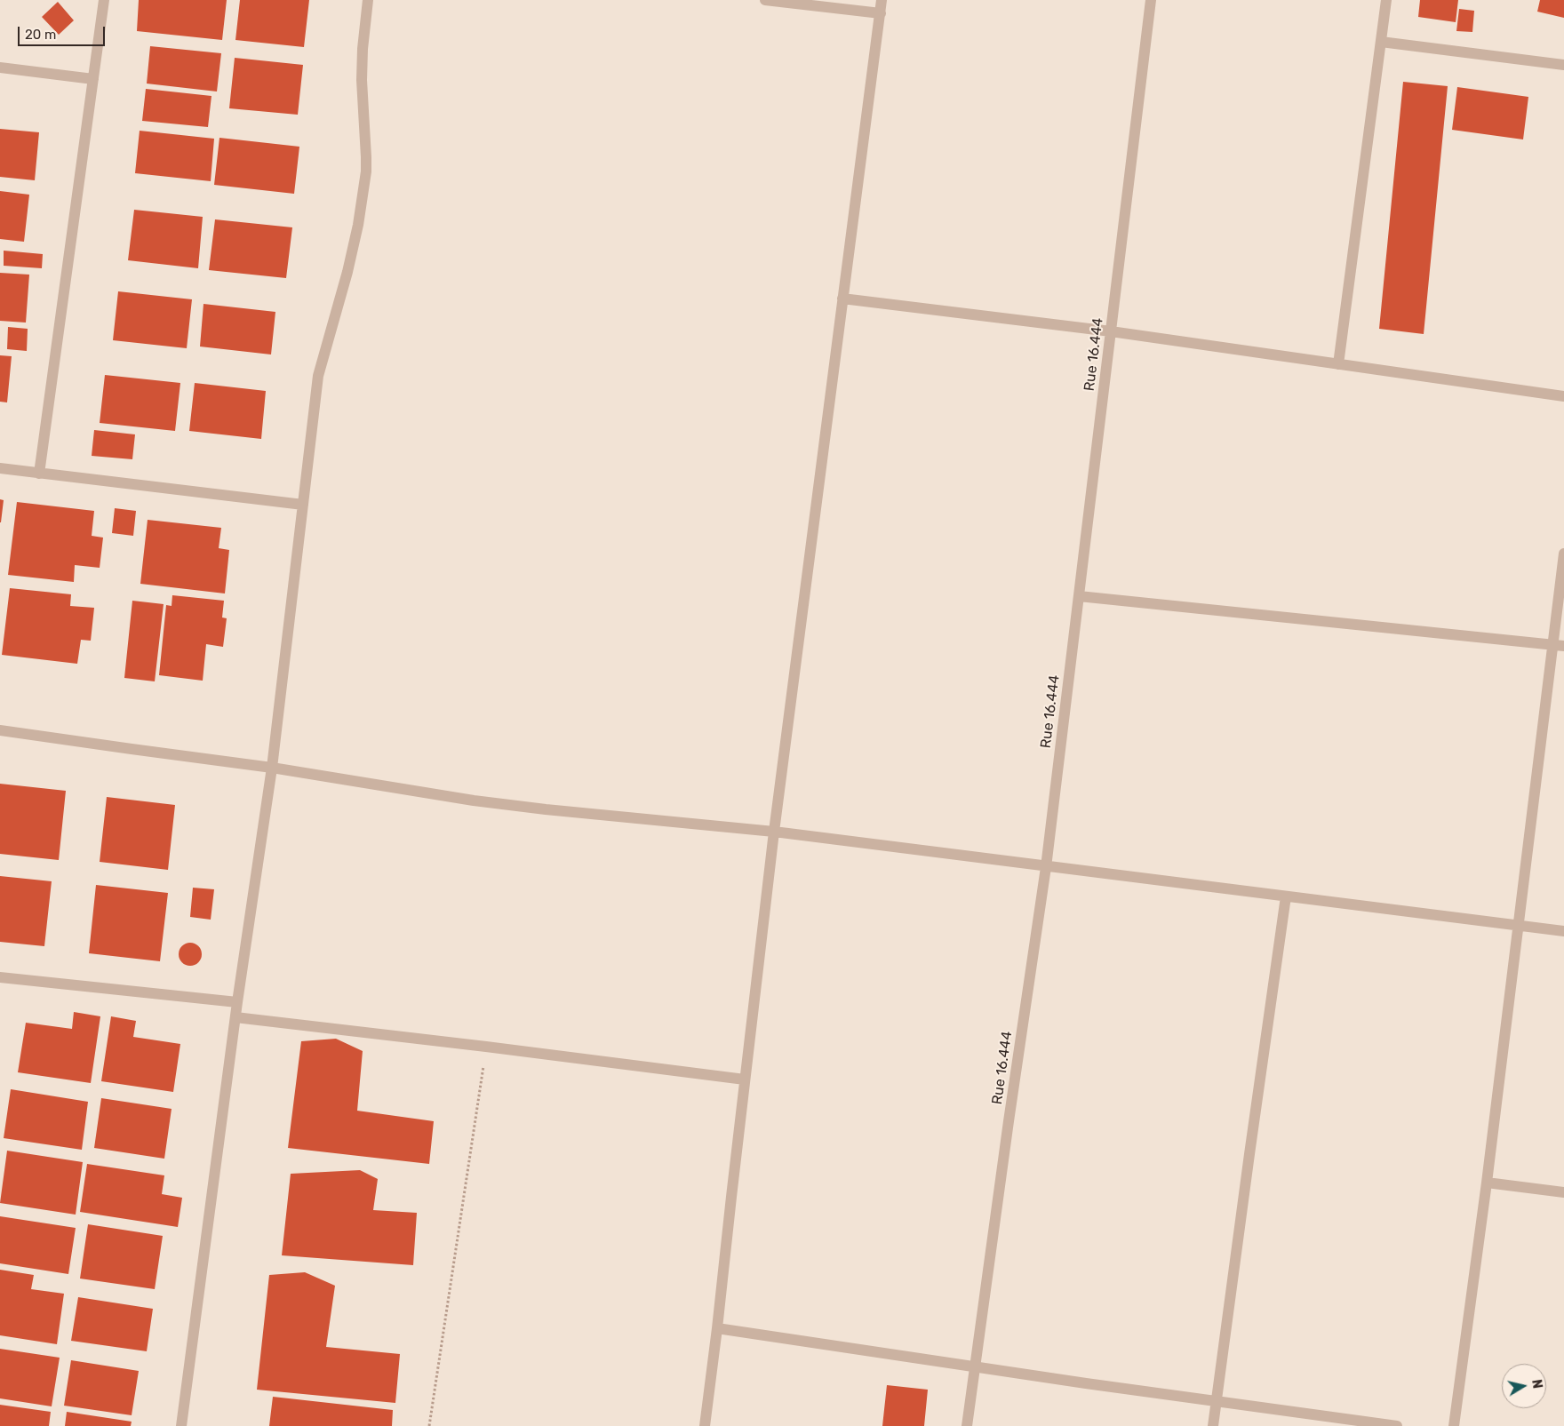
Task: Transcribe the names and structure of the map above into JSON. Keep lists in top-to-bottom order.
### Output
{
  "streets": {
    "street": ["Rue 16.444"]
  },
  "scale_bar": "20 m",
  "north": "right"
}
